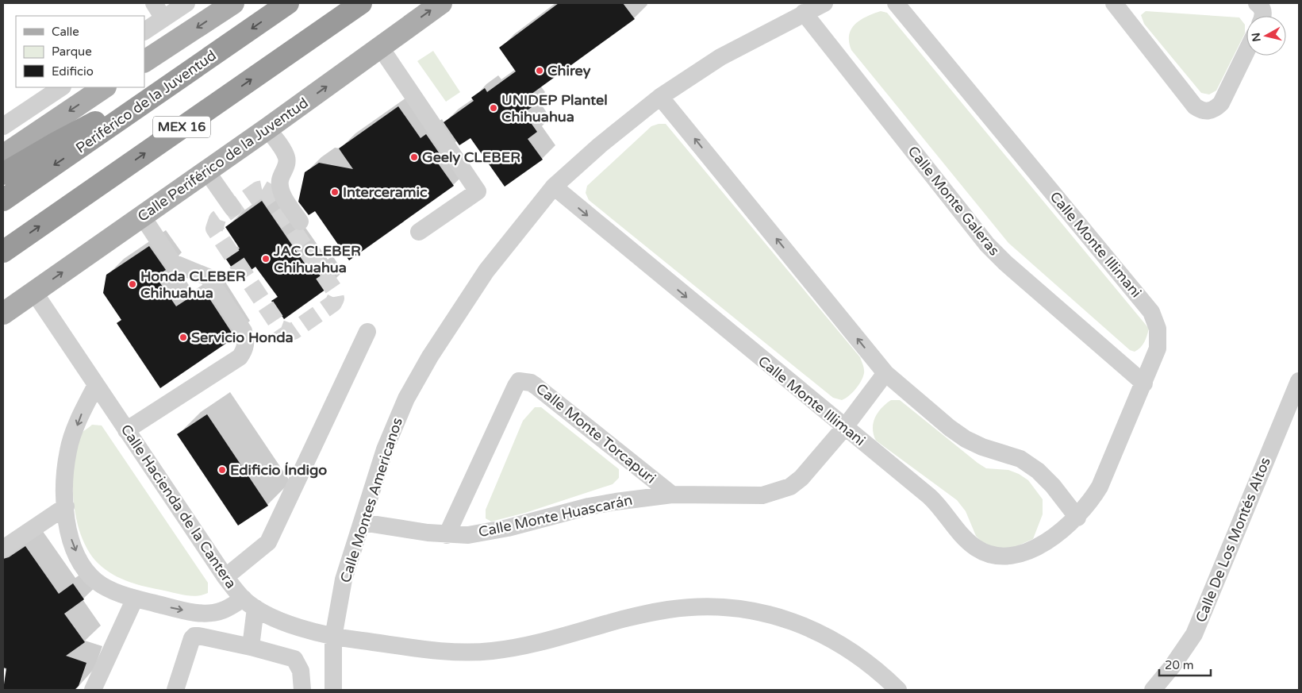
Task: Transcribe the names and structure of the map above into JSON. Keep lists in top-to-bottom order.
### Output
{
  "streets": {
    "highway": ["Periférico de la Juventud", "MEX 16"],
    "main road": ["Calle Periférico de la Juventud"],
    "street": [
      "Calle Monte Galeras",
      "Calle Monte Illimani",
      "Calle Monte Torcapuri",
      "Calle Montes Americanos",
      "Calle Hacienda de la Cantera",
      "Calle Monte Huascarán",
      "Calle De Los Montés Altos"
    ]
  },
  "crossings": [
    ["Calle Periférico de la Juventud", "Calle Hacienda de la Cantera"],
    ["Calle Monte Galeras", "Calle Monte Illimani"],
    ["Calle Monte Galeras", "Calle Montes Americanos"],
    ["Calle Monte Illimani", "Calle Montes Americanos"],
    ["Calle Monte Illimani", "Calle Monte Huascarán"],
    ["Calle Monte Torcapuri", "Calle Monte Huascarán"],
    ["Calle Montes Americanos", "Calle Hacienda de la Cantera"],
    ["Calle Montes Americanos", "Calle Monte Huascarán"]
  ],
  "places": [
    "Chirey",
    "UNIDEP Plantel Chihuahua",
    "Geely CLEBER",
    "Interceramic",
    "JAC CLEBER Chihuahua",
    "Honda CLEBER Chihuahua",
    "Servicio Honda",
    "Edificio Índigo"
  ],
  "legend": ["Calle", "Parque", "Edificio"],
  "scale_bar": "20 m",
  "north": "left"
}
